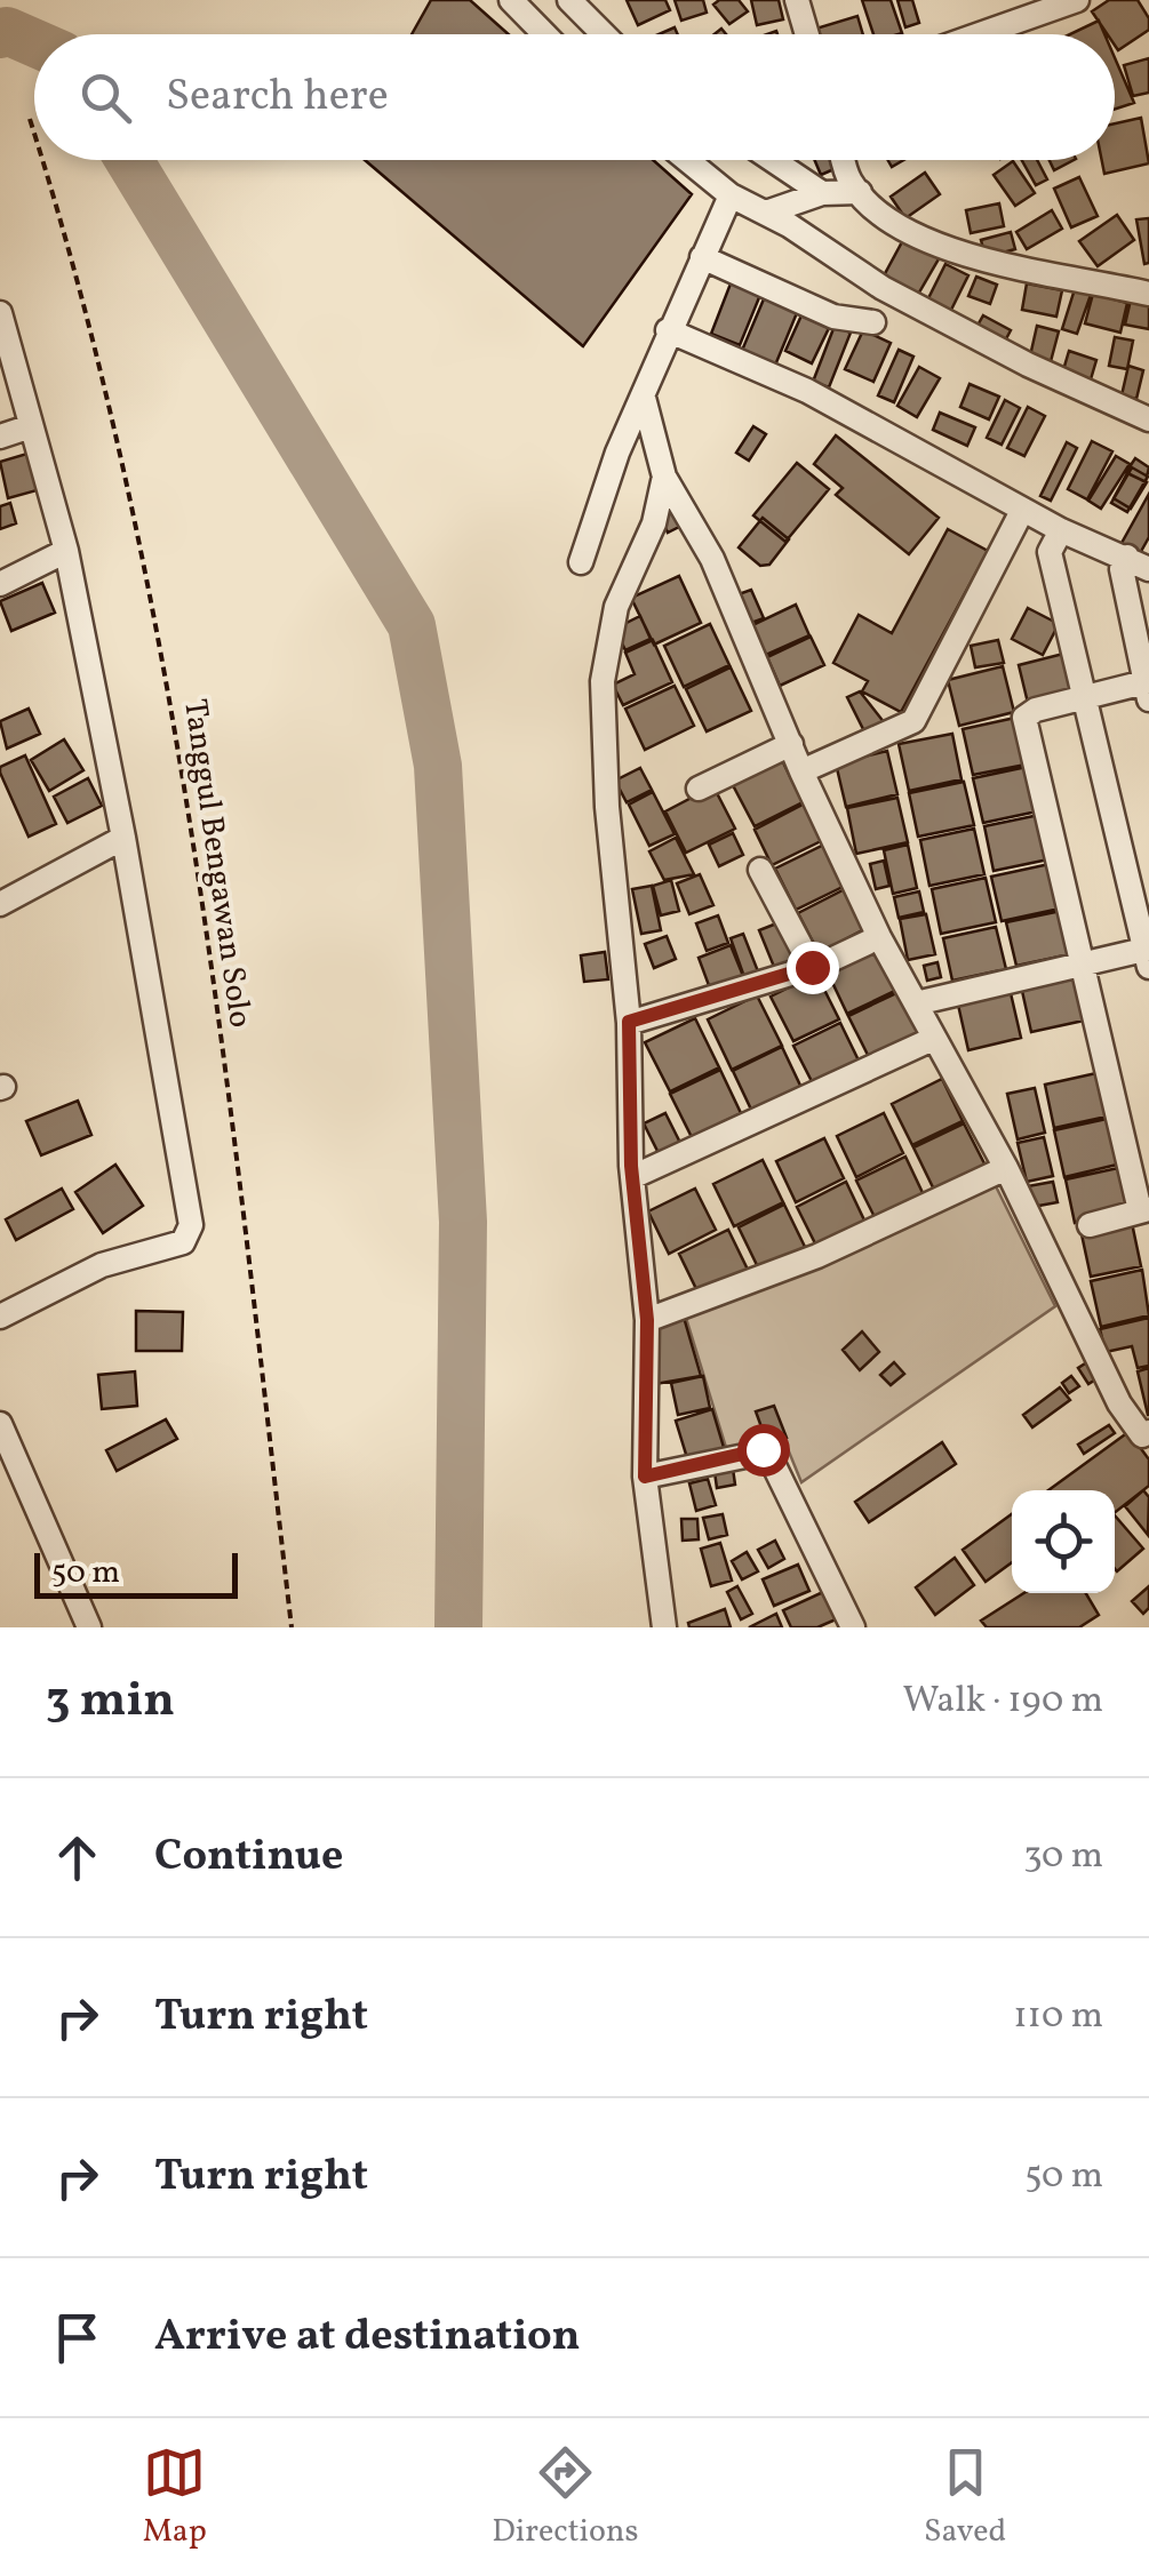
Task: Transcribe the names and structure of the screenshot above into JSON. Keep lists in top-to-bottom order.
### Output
{
  "streets": {
    "path": ["Tanggul Bengawan Solo"]
  },
  "scale_bar": "50 m",
  "page": {
    "search": "Search here",
    "scale": "50 m",
    "heading": ["3 min", "Walk · 190 m"],
    "list": [
      ["Continue", "30 m"],
      ["Turn right", "110 m"],
      ["Turn right", "50 m"],
      "Arrive at destination"
    ],
    "nav": ["Map", "Directions", "Saved"]
  }
}
